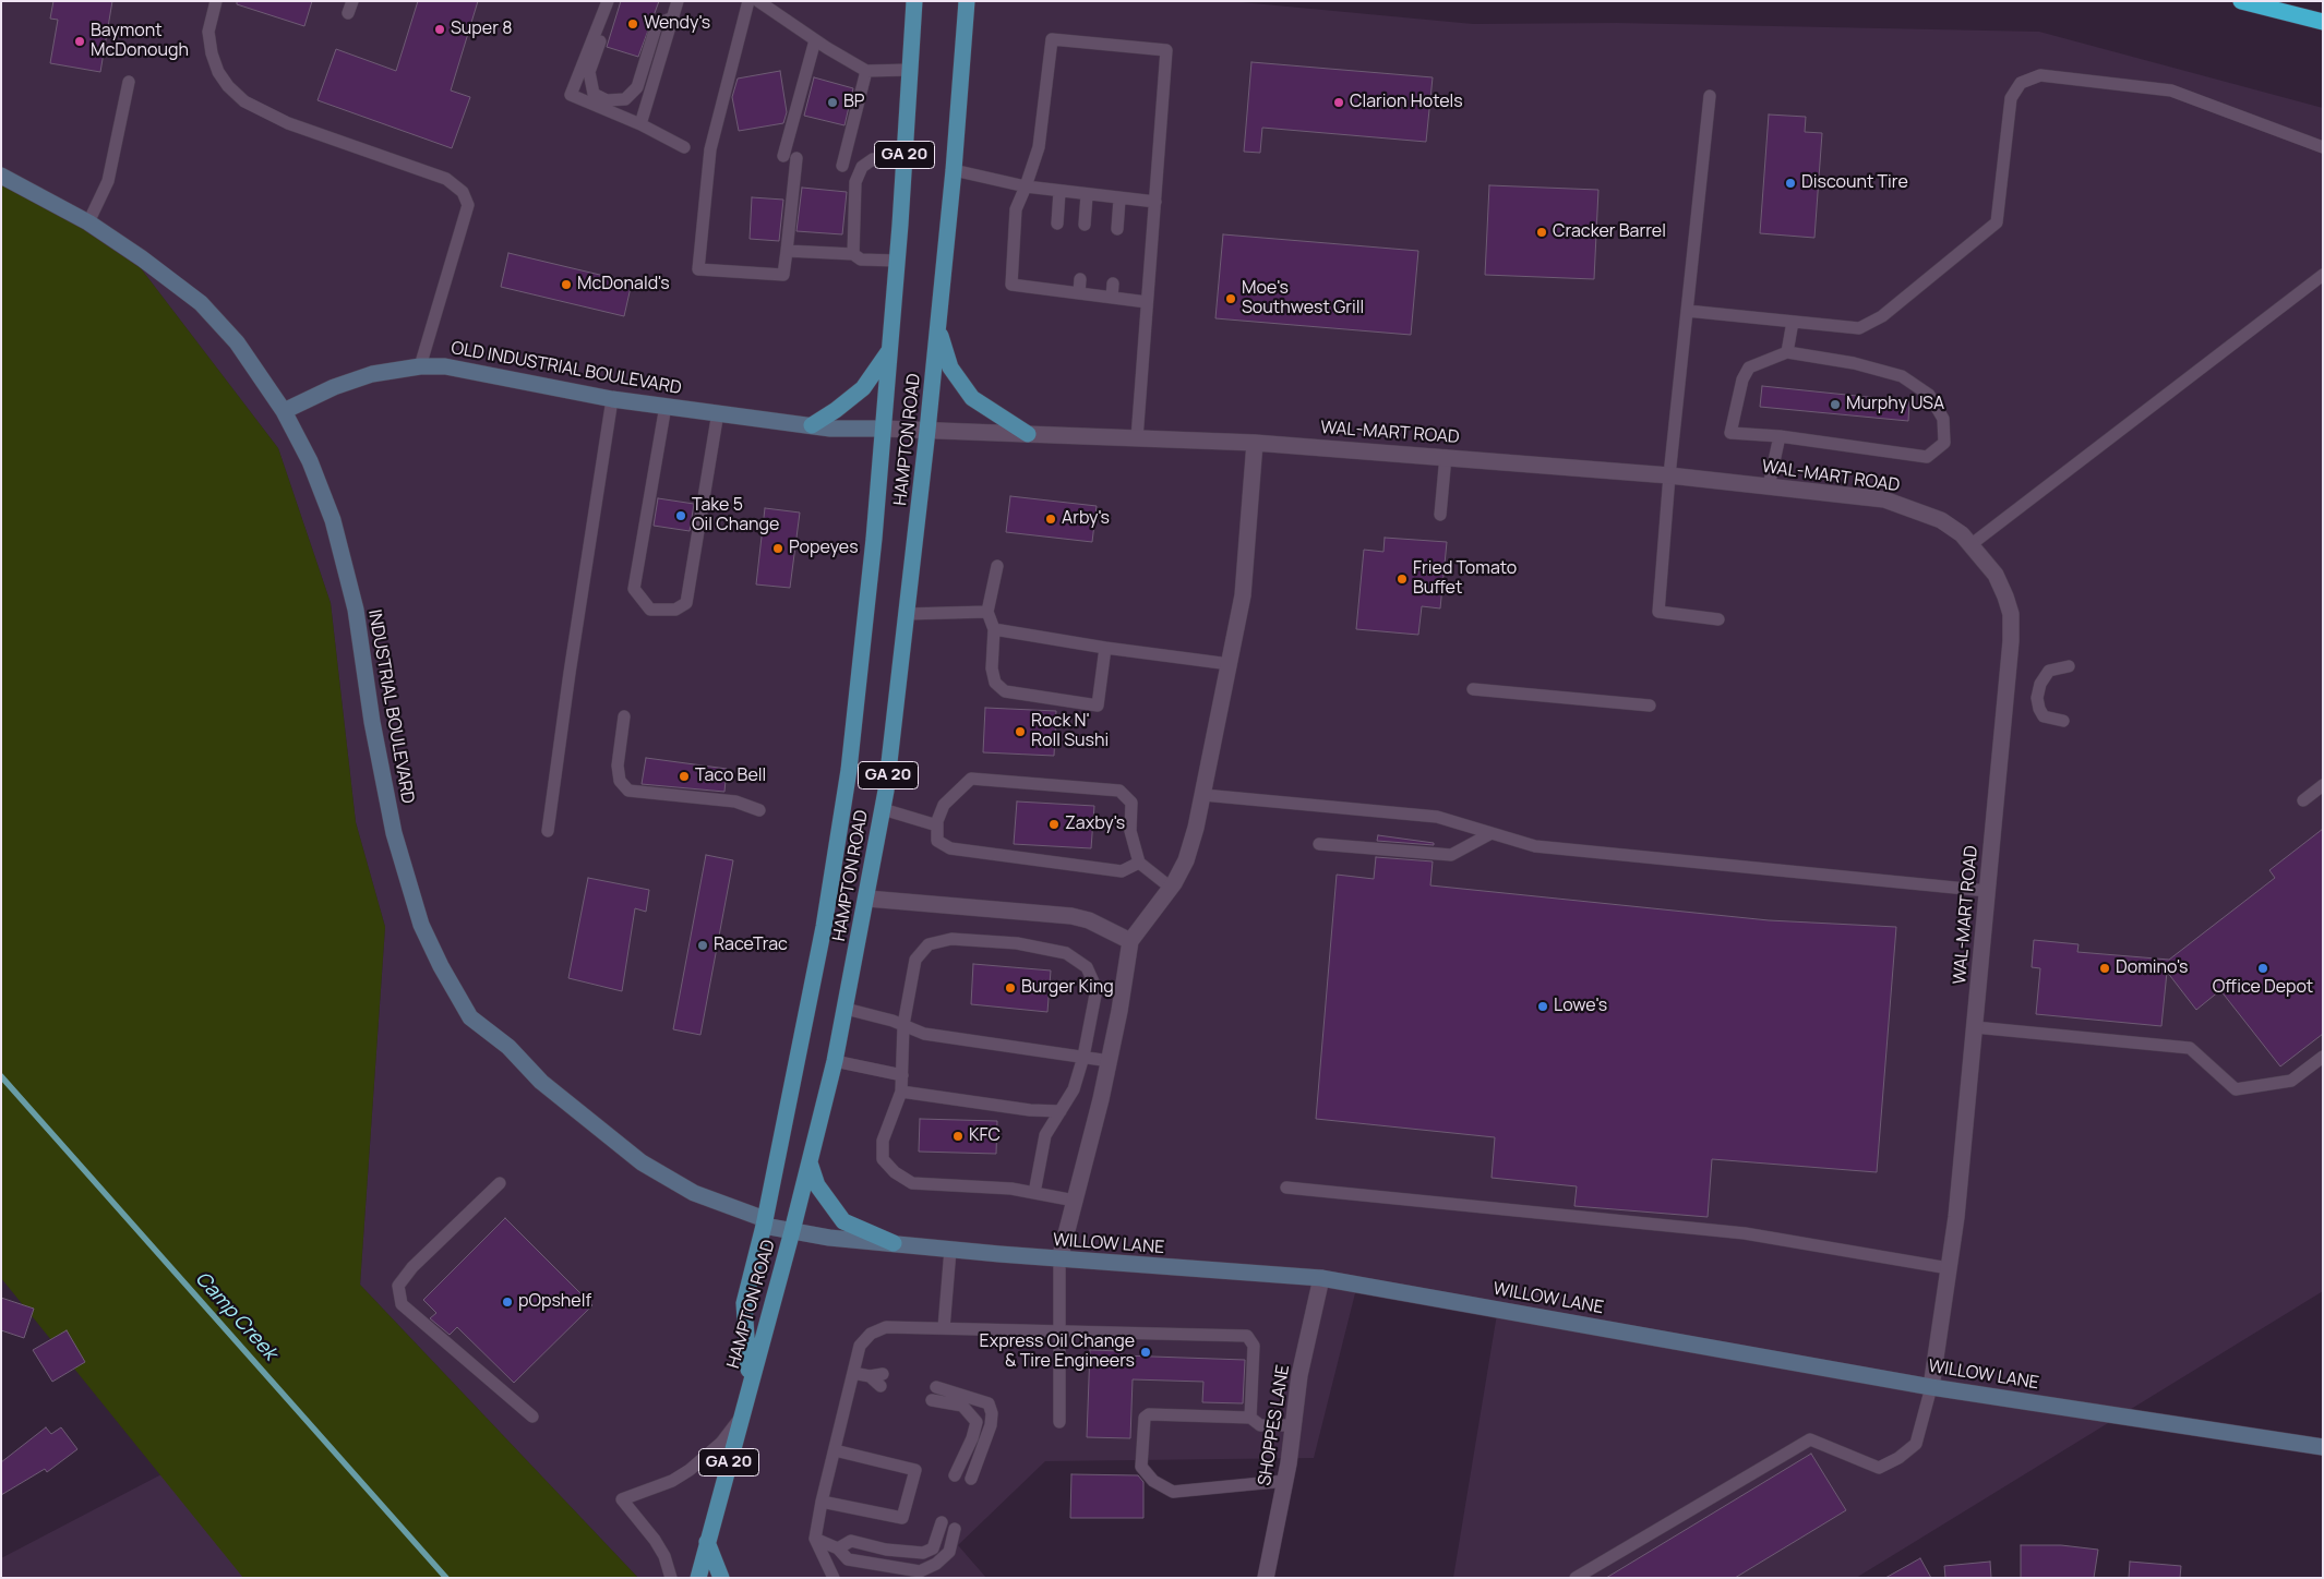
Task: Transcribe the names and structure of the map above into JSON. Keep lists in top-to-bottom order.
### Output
{
  "streets": {
    "main road": ["GA 20", "HAMPTON ROAD"],
    "street": [
      "OLD INDUSTRIAL BOULEVARD",
      "WAL-MART ROAD",
      "INDUSTRIAL BOULEVARD",
      "WILLOW LANE",
      "SHOPPES LANE"
    ]
  },
  "crossings": [
    ["OLD INDUSTRIAL BOULEVARD", "WAL-MART ROAD"],
    ["OLD INDUSTRIAL BOULEVARD", "HAMPTON ROAD"],
    ["OLD INDUSTRIAL BOULEVARD", "INDUSTRIAL BOULEVARD"],
    ["WAL-MART ROAD", "HAMPTON ROAD"],
    ["WAL-MART ROAD", "WILLOW LANE"],
    ["HAMPTON ROAD", "INDUSTRIAL BOULEVARD"],
    ["HAMPTON ROAD", "WILLOW LANE"],
    ["INDUSTRIAL BOULEVARD", "WILLOW LANE"],
    ["WILLOW LANE", "SHOPPES LANE"]
  ],
  "water": ["Camp Creek"],
  "places": [
    "Wendy's",
    "Super 8",
    "Baymont McDonough",
    "BP",
    "Clarion Hotels",
    "Discount Tire",
    "Cracker Barrel",
    "McDonald's",
    "Moe's Southwest Grill",
    "Murphy USA",
    "Take 5 Oil Change",
    "Arby's",
    "Popeyes",
    "Fried Tomato Buffet",
    "Rock N' Roll Sushi",
    "Taco Bell",
    "Zaxby's",
    "RaceTrac",
    "Domino's",
    "Office Depot",
    "Burger King",
    "Lowe's",
    "KFC",
    "pOpshelf",
    "Express Oil Change & Tire Engineers"
  ]
}
